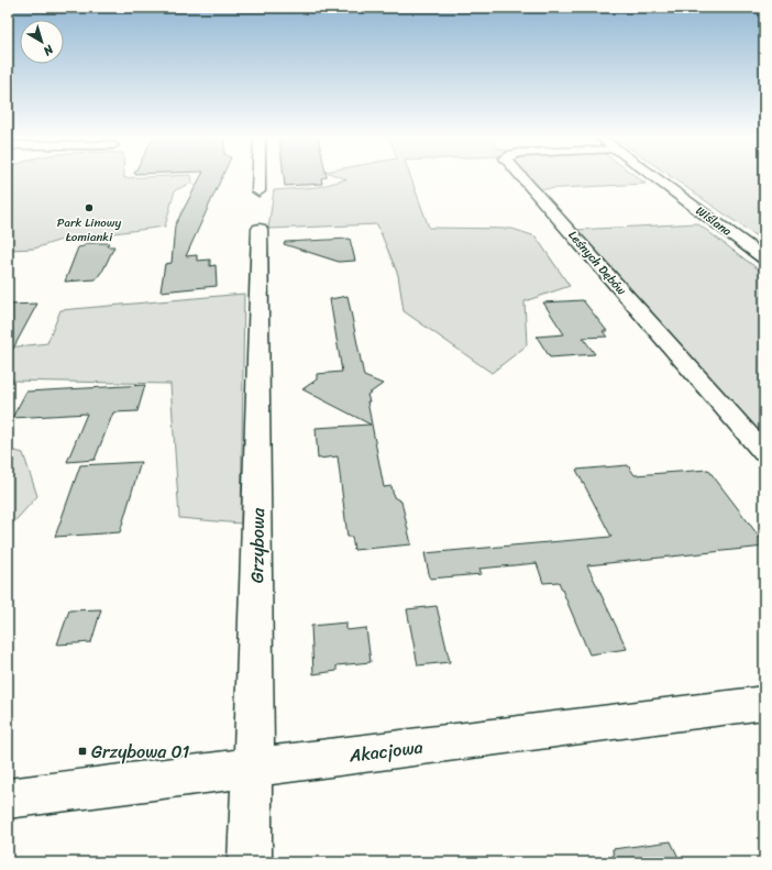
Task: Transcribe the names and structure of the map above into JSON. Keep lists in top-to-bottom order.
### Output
{
  "streets": {
    "street": [
      "Wiślana",
      "Leśnych Dębów",
      "Grzybowa",
      "Akacjowa"
    ]
  },
  "crossings": [
    ["Grzybowa", "Akacjowa"]
  ],
  "places": {
    "other": ["Park Linowy Łomianki"],
    "transit": ["Grzybowa 01"]
  },
  "north": "bottom right"
}
